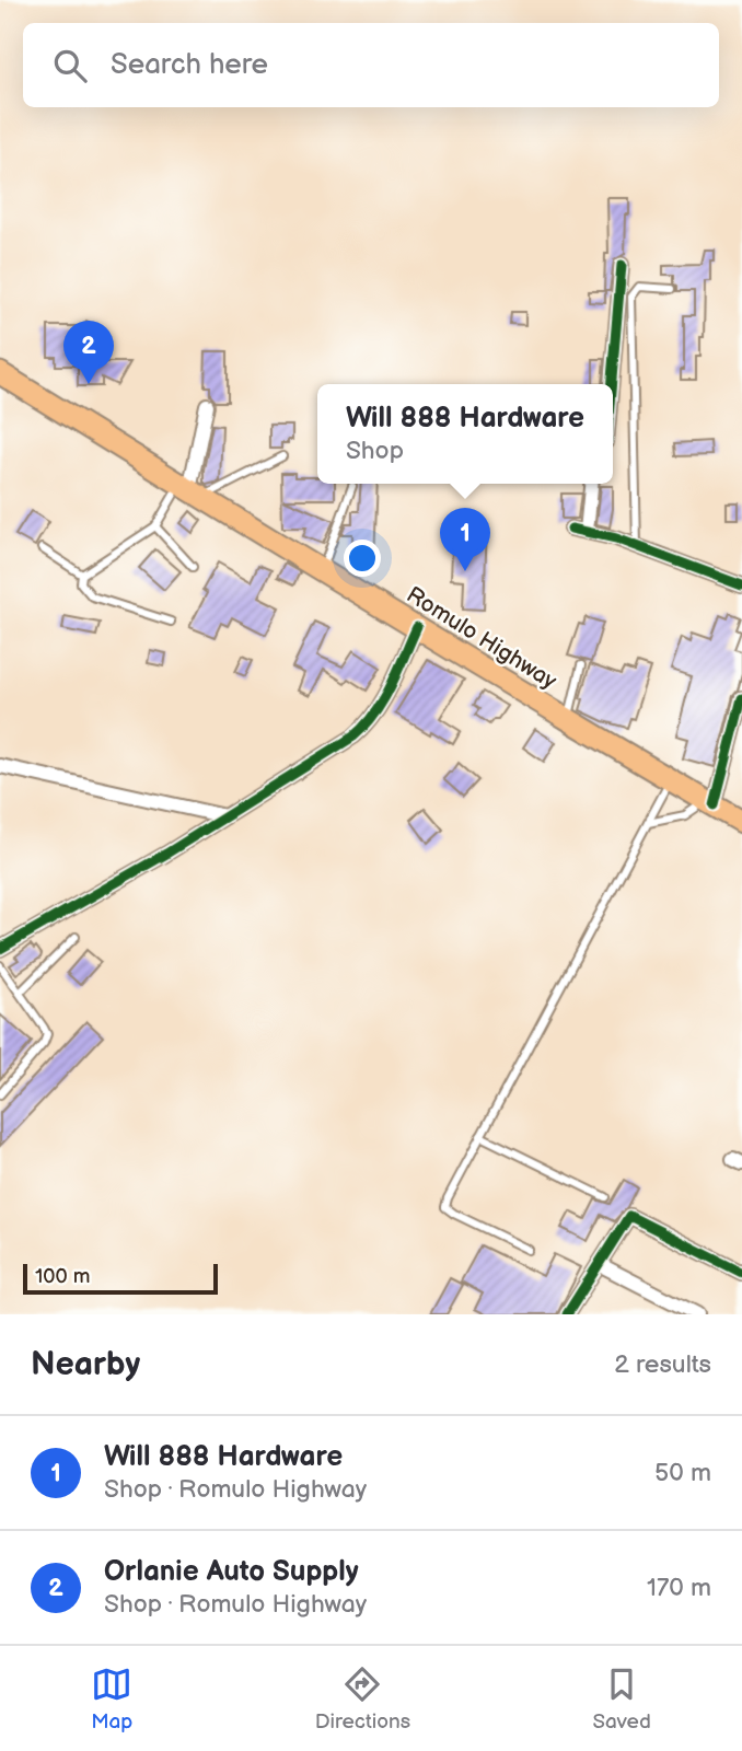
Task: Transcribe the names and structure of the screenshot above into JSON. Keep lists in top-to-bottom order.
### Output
{
  "streets": {
    "highway": ["Romulo Highway"]
  },
  "scale_bar": "100 m",
  "page": {
    "search": "Search here",
    "pins": ["2", "1"],
    "popup": ["Will 888 Hardware", "Shop"],
    "scale": "100 m",
    "heading": ["Nearby", "2 results"],
    "list": [
      {
        "mark": "1",
        "name": "Will 888 Hardware",
        "note": "Shop · Romulo Highway",
        "value": "50 m"
      },
      {
        "mark": "2",
        "name": "Orlanie Auto Supply",
        "note": "Shop · Romulo Highway",
        "value": "170 m"
      }
    ],
    "nav": ["Map", "Directions", "Saved"]
  }
}
